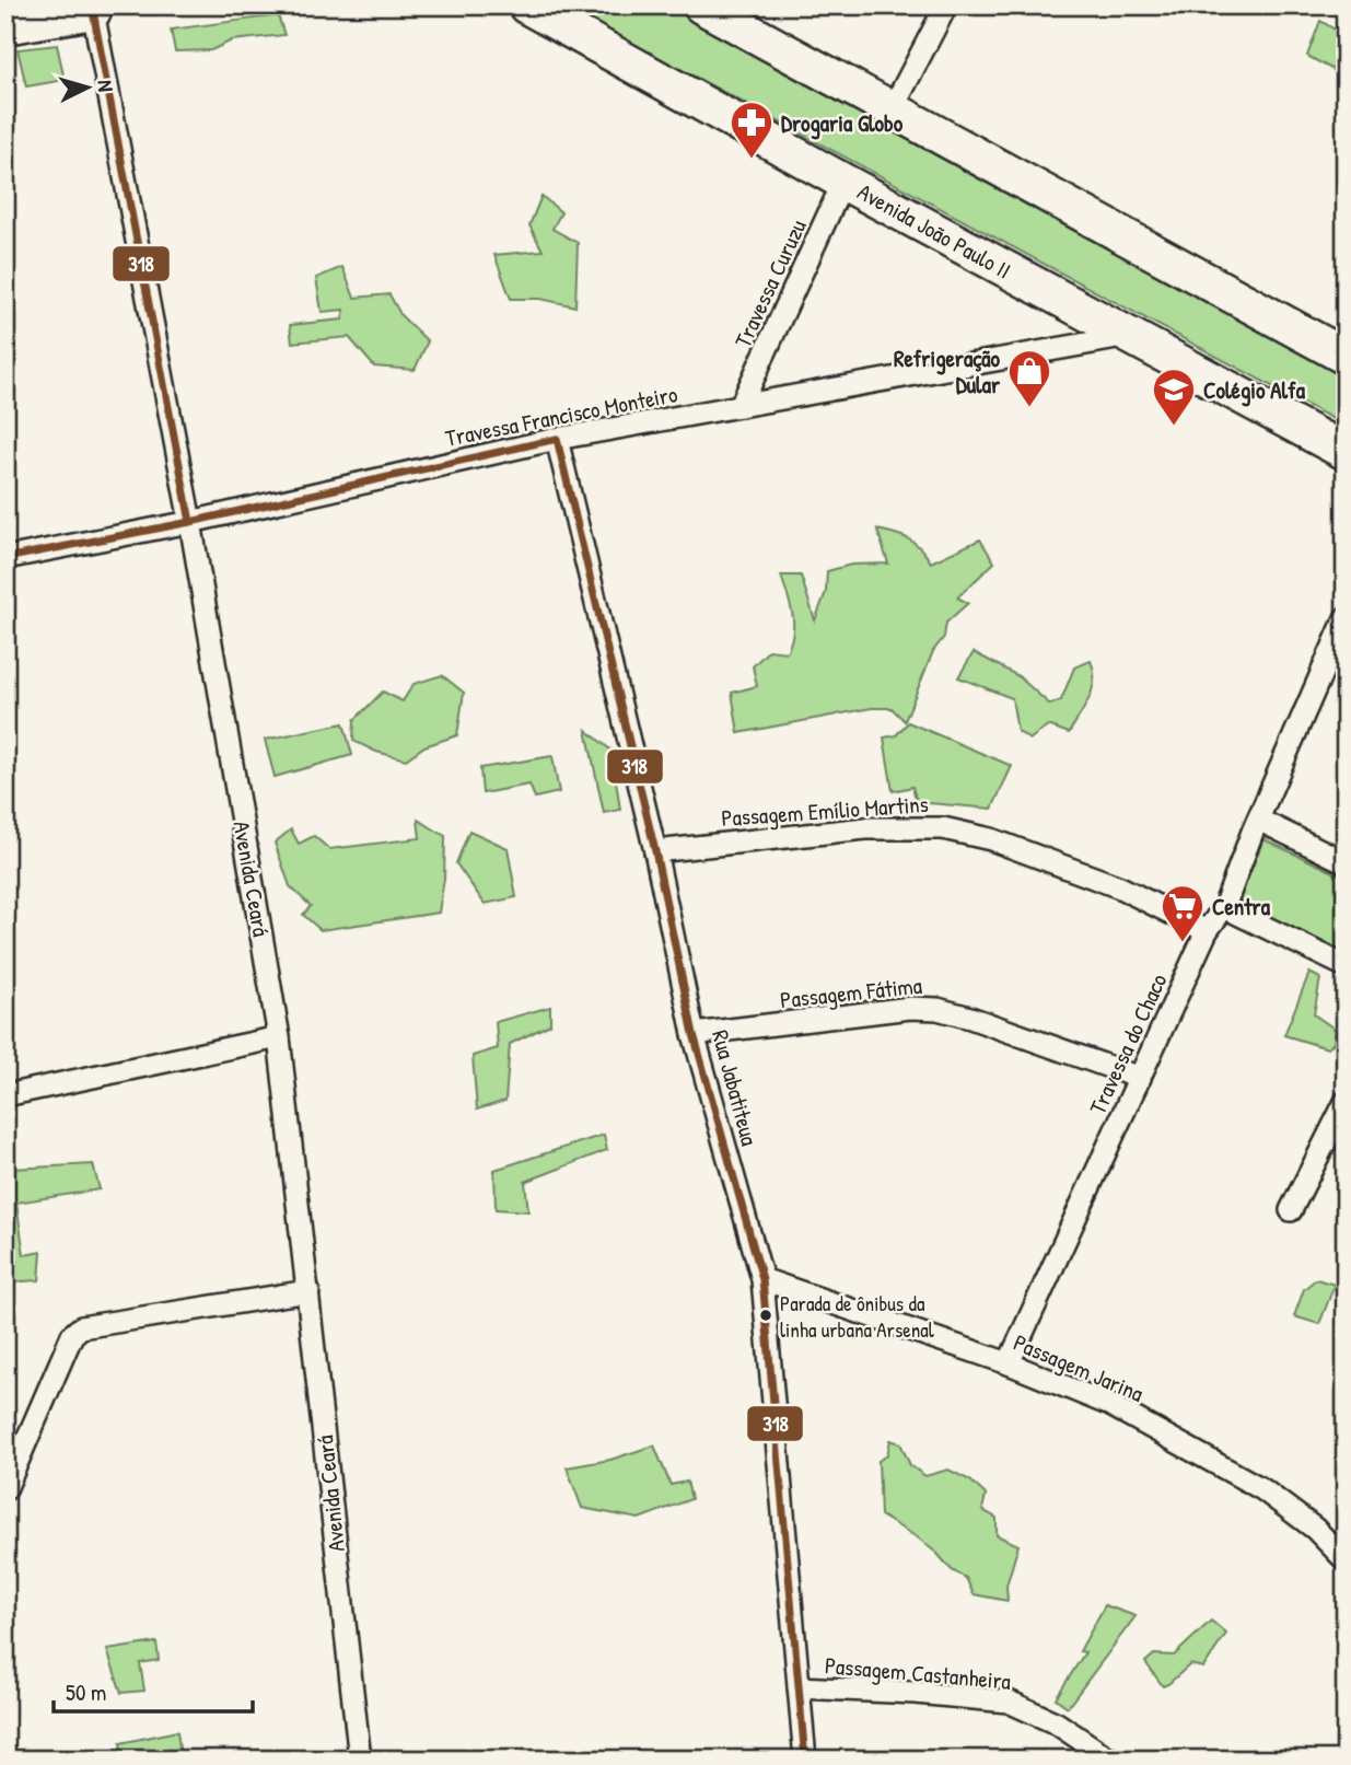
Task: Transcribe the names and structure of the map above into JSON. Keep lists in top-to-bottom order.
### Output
{
  "streets": {
    "main road": ["Avenida João Paulo II"],
    "street": [
      "Travessa Curuzu",
      "Travessa Francisco Monteiro",
      "Passagem Emílio Martins",
      "Avenida Ceará",
      "Passagem Fátima",
      "Travessa do Chaco",
      "Rua Jabatiteua",
      "Passagem Jarina",
      "Passagem Castanheira"
    ]
  },
  "crossings": [
    ["Avenida João Paulo II", "Travessa Curuzu"],
    ["Avenida João Paulo II", "Travessa Francisco Monteiro"],
    ["Travessa Curuzu", "Travessa Francisco Monteiro"],
    ["Travessa Francisco Monteiro", "Avenida Ceará"],
    ["Travessa Francisco Monteiro", "Rua Jabatiteua"],
    ["Passagem Emílio Martins", "Travessa do Chaco"],
    ["Passagem Emílio Martins", "Rua Jabatiteua"],
    ["Passagem Fátima", "Travessa do Chaco"],
    ["Passagem Fátima", "Rua Jabatiteua"],
    ["Travessa do Chaco", "Passagem Jarina"],
    ["Rua Jabatiteua", "Passagem Jarina"],
    ["Rua Jabatiteua", "Passagem Castanheira"]
  ],
  "places": {
    "pharmacy": ["Drogaria Globo"],
    "shop": ["Refrigeração Dular"],
    "school or university": ["Colégio Alfa"],
    "supermarket": ["Centra"],
    "other": ["Parada de ônibus da linha urbana Arsenal"]
  },
  "lines": ["transit line 318"],
  "scale_bar": "50 m",
  "north": "right"
}
